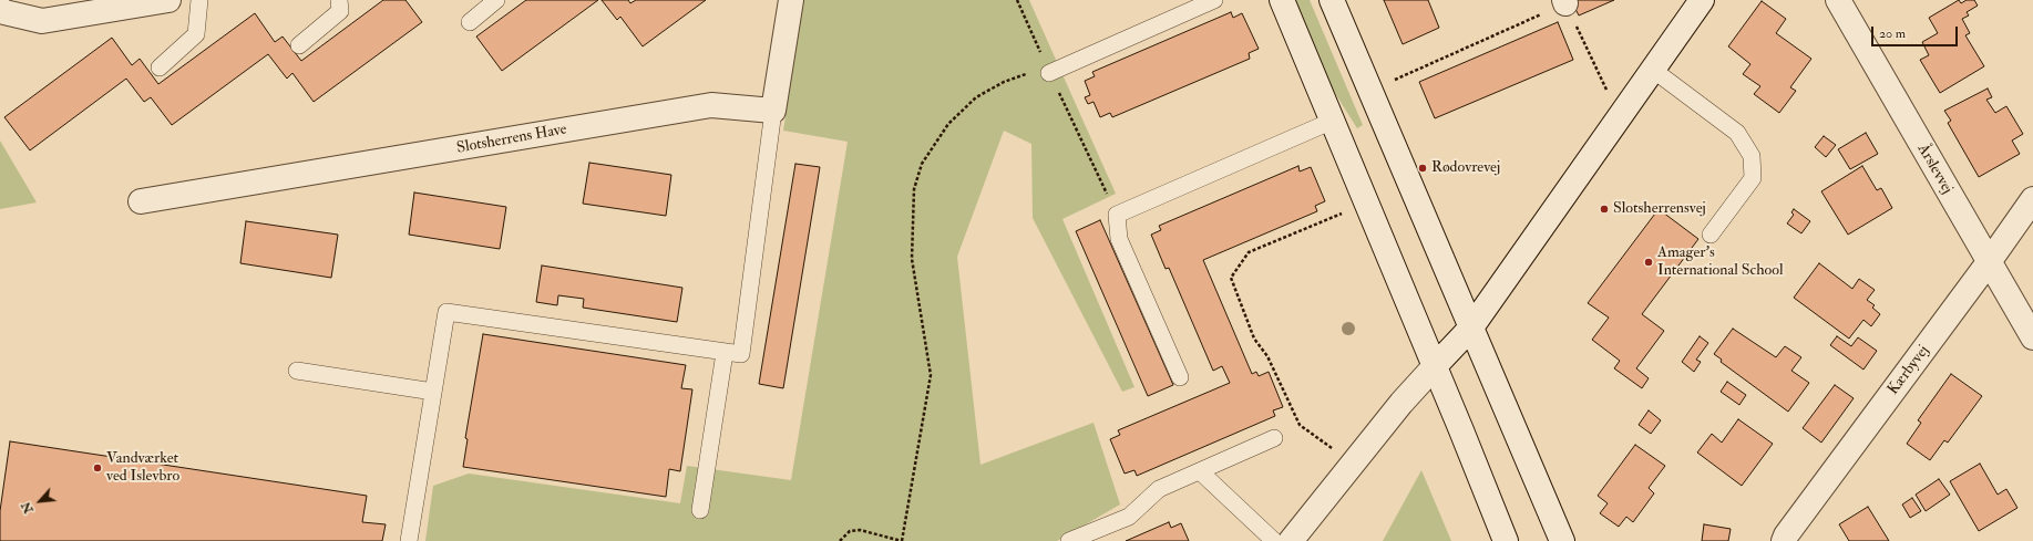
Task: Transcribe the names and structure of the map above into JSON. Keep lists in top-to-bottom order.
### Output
{
  "streets": {
    "street": ["Slotsherrens Have", "Årslevvej", "Kærbyvej"]
  },
  "crossings": [
    ["Årslevvej", "Kærbyvej"]
  ],
  "places": [
    "Rødovrevej",
    "Slotsherrensvej",
    "Amager's International School",
    "Vandværket ved Islevbro"
  ],
  "scale_bar": "20 m",
  "north": "bottom left"
}
